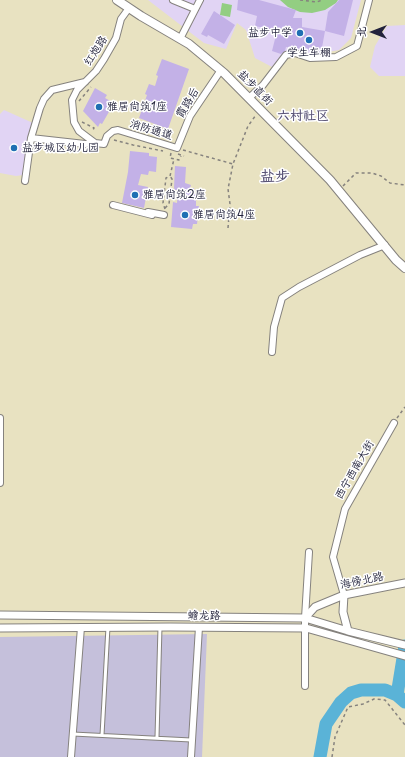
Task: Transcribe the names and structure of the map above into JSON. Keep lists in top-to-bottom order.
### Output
{
  "streets": {
    "main road": ["盐步直街"],
    "street": [
      "红炮路",
      "霞路后",
      "消防通道",
      "西宁西南大街",
      "海傍北路",
      "蟾龙路"
    ]
  },
  "crossings": [
    ["红炮路", "盐步直街"],
    ["红炮路", "消防通道"],
    ["盐步直街", "霞路后"],
    ["霞路后", "消防通道"],
    ["西宁西南大街", "海傍北路"],
    ["海傍北路", "蟾龙路"]
  ],
  "districts": ["六村社区", "盐步"],
  "places": [
    "盐步中学",
    "学生车棚",
    "雅居尚筑1座",
    "盐步城区幼儿园",
    "雅居尚筑2座",
    "雅居尚筑4座"
  ],
  "north": "left"
}
